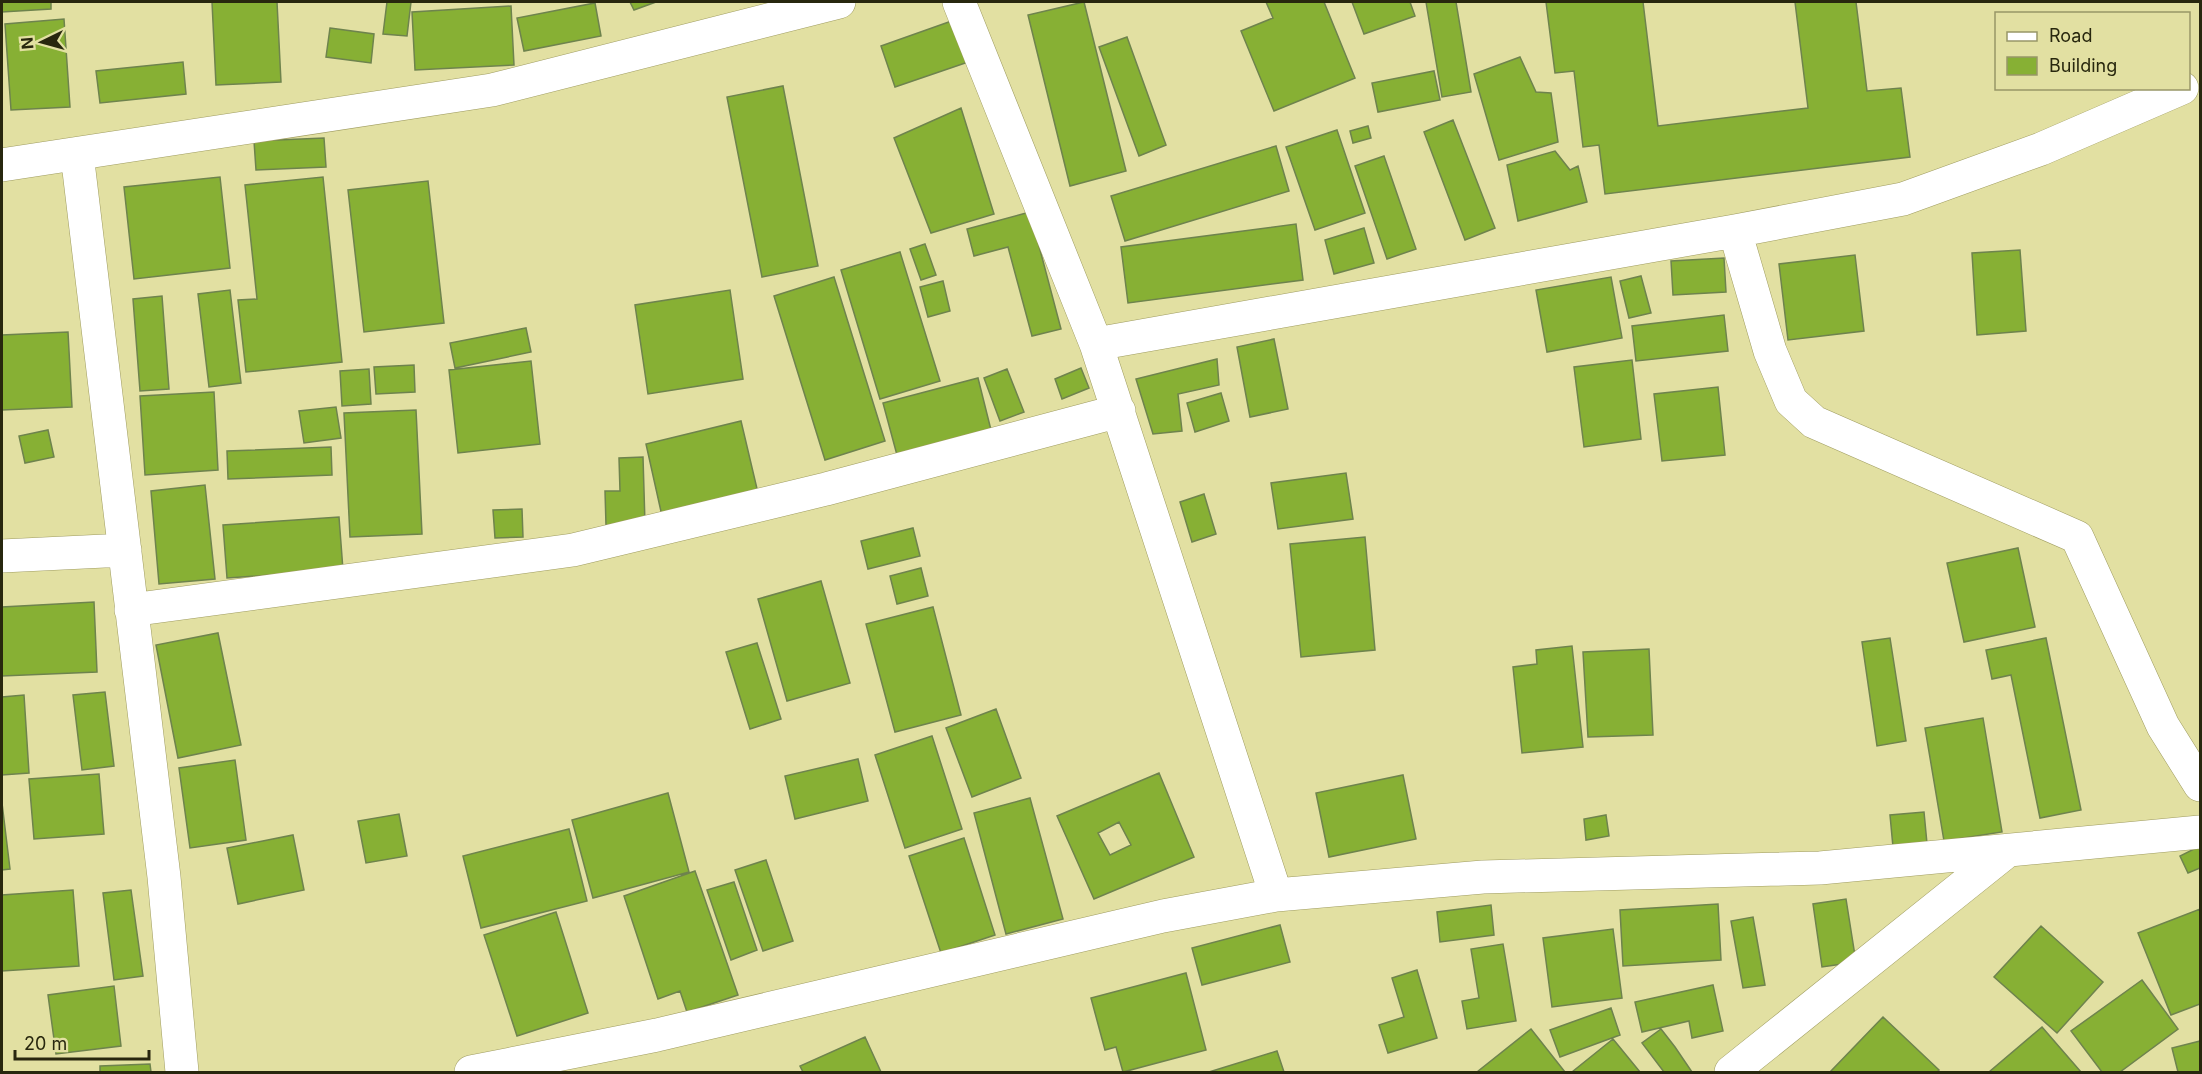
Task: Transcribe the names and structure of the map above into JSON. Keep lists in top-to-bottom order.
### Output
{
  "legend": ["Road", "Building"],
  "scale_bar": "20 m",
  "north": "left"
}
